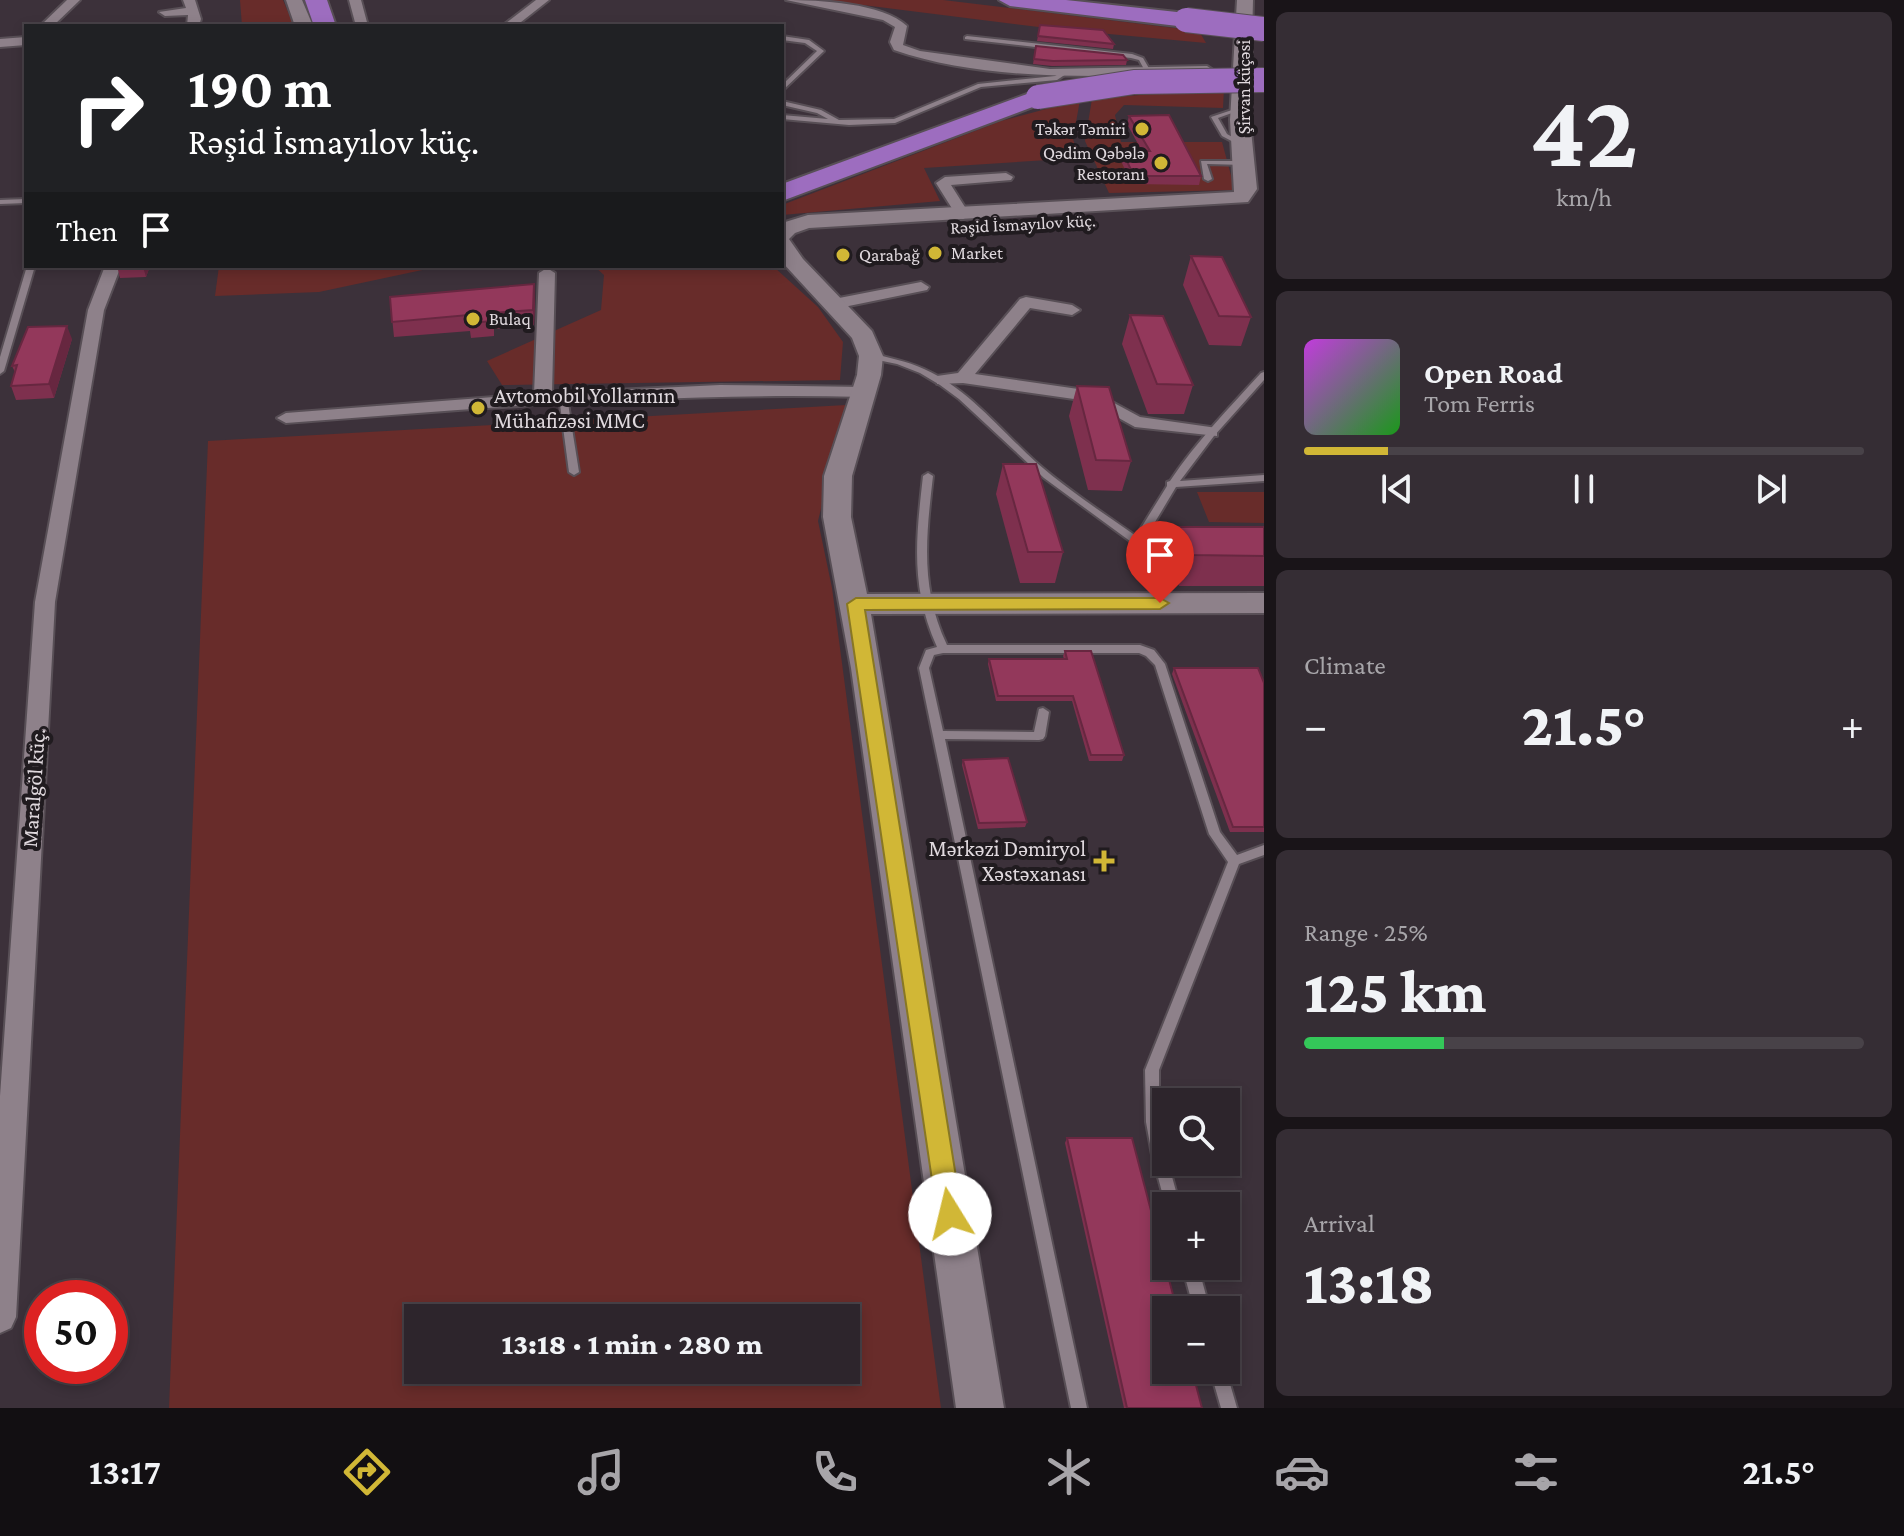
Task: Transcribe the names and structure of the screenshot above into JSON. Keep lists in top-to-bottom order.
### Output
{
  "streets": {
    "main road": ["Şirvan küçəsi", "Rəşid İsmayılov küç."],
    "street": ["Maralgöl küç."]
  },
  "crossings": [
    ["Şirvan küçəsi", "Rəşid İsmayılov küç."]
  ],
  "places": {
    "other": [
      "Təkər Təmiri",
      "Qədim Qəbələ Restoranı",
      "Market",
      "Qarabağ",
      "Bulaq",
      "Avtomobil Yollarının Mühafizəsi MMC"
    ],
    "health": ["Mərkəzi Dəmiryol Xəstəxanası"]
  },
  "page": {
    "tile": [
      ["42", "km/h"],
      "Climate",
      ["Range · 25%", "125 km"],
      ["Arrival", "13:18"]
    ],
    "turn": ["190 m", "Rəşid İsmayılov küç."],
    "then": "Then",
    "song": ["Open Road", "Tom Ferris"],
    "heat": ["−", "21.5°", "+"],
    "map_buttons": ["+", "−"],
    "limit": "50",
    "trip": "13:18 · 1 min · 280 m",
    "tabs": ["13:17", "21.5°"]
  }
}
